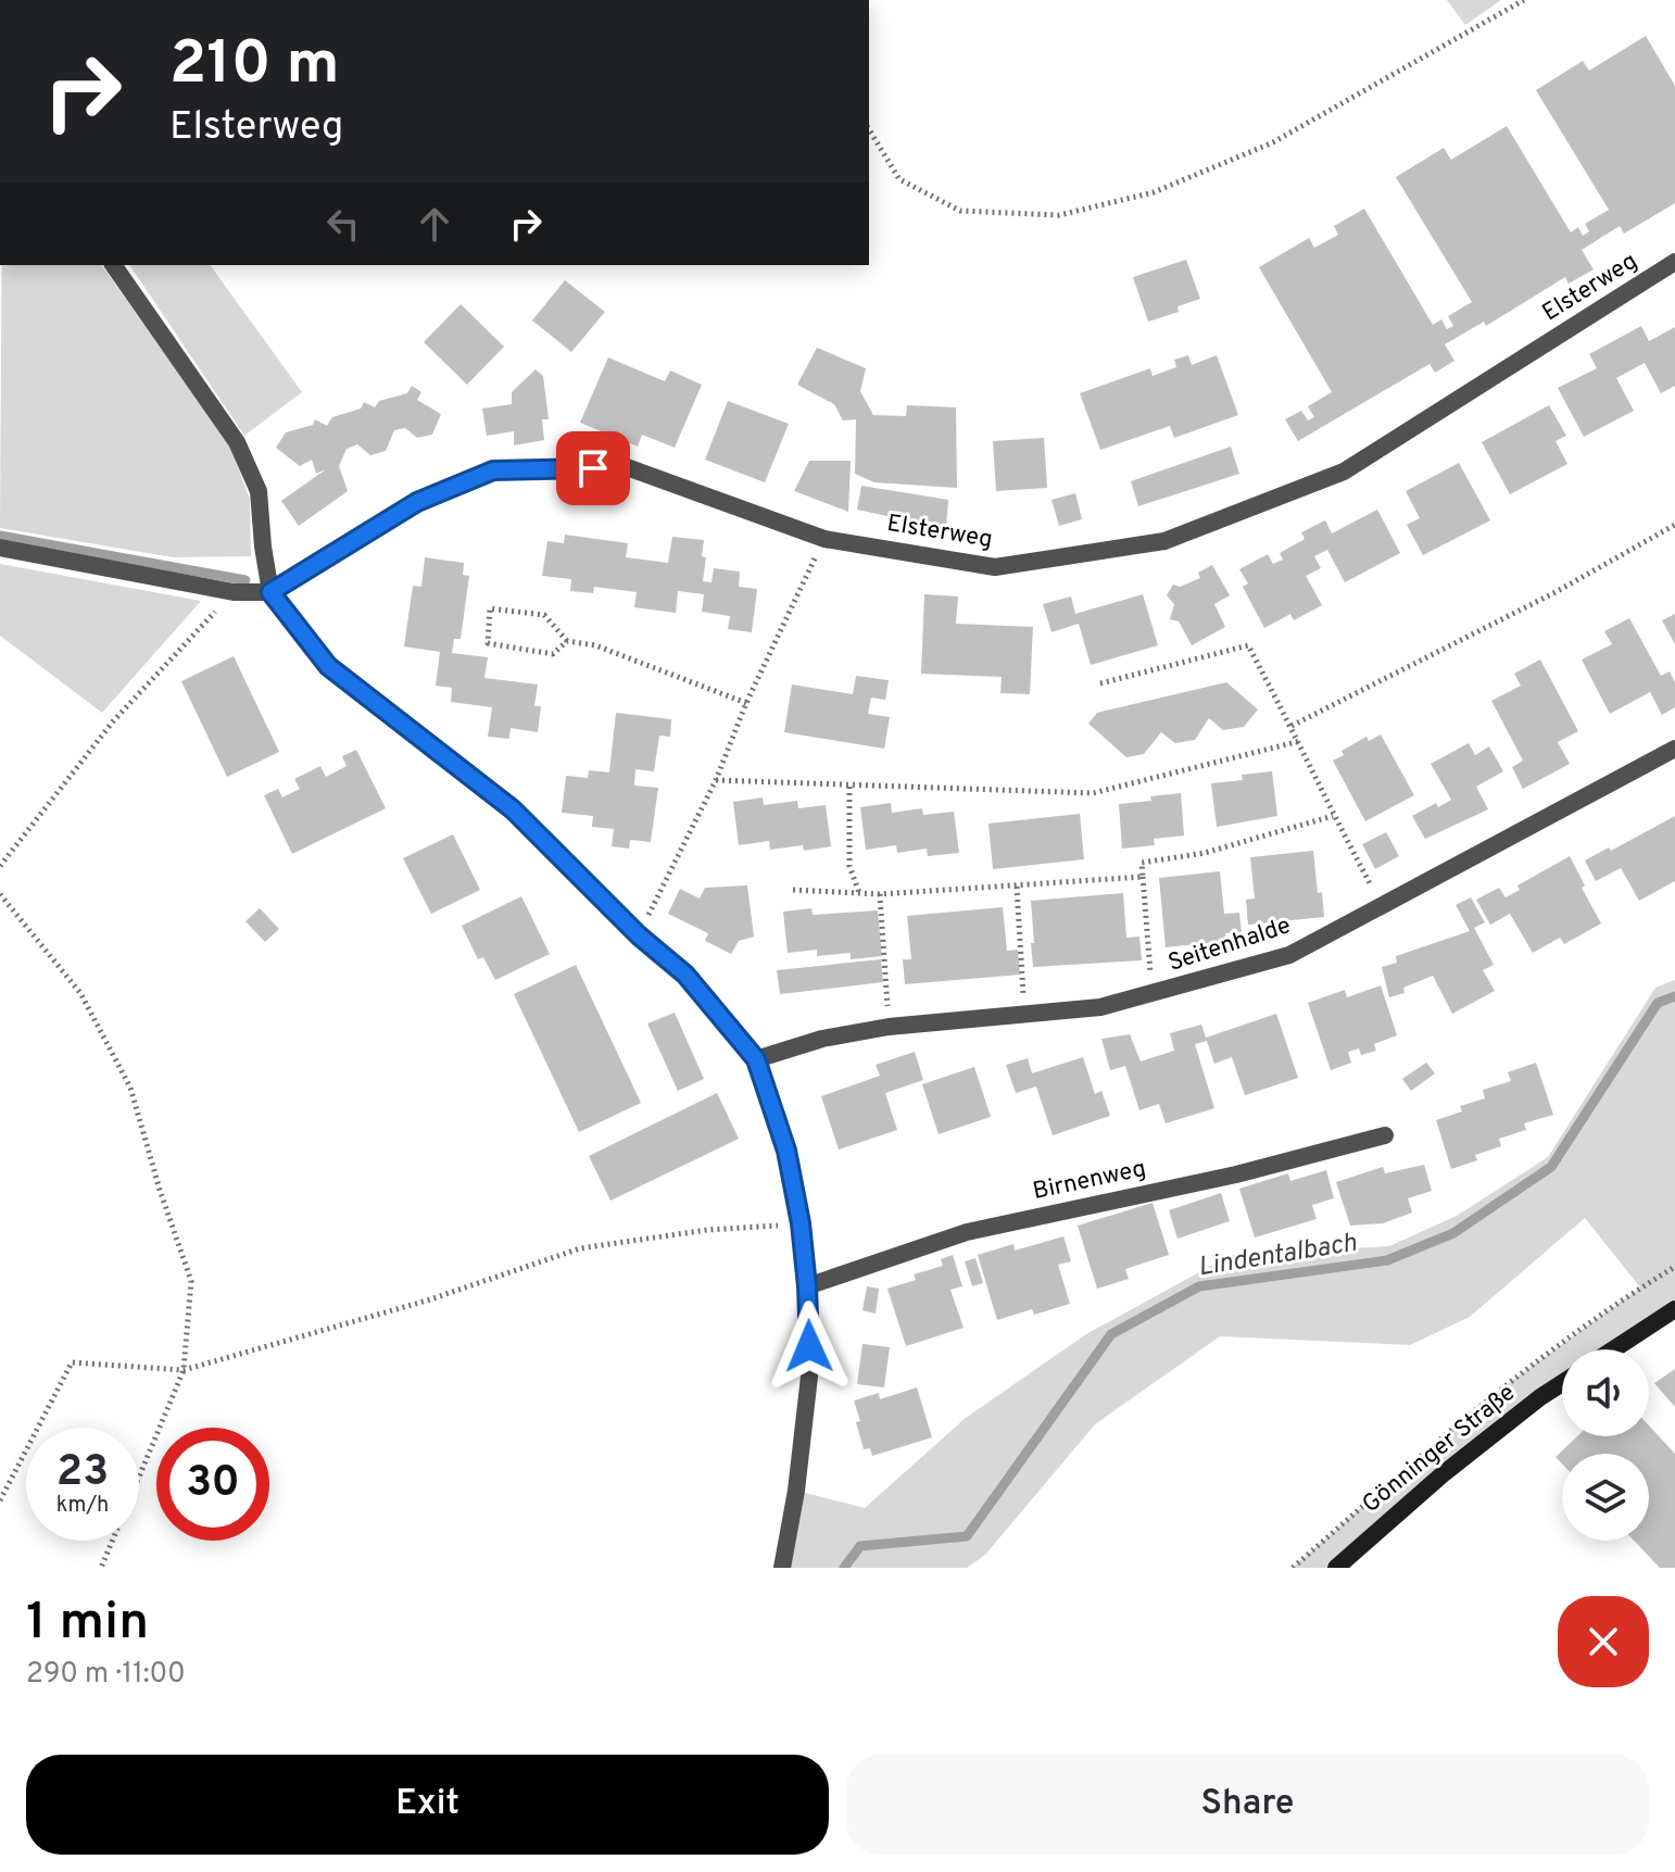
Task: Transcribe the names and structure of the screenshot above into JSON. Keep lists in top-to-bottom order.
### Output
{
  "streets": {
    "street": [
      "Elsterweg",
      "Seitenhalde",
      "Birnenweg",
      "Gönninger Straße"
    ]
  },
  "water": ["Lindentalbach"],
  "page": {
    "turn": ["210 m", "Elsterweg"],
    "speed": "23 km/h",
    "limit": "30",
    "heading": ["1 min", "290 m · 11:00"],
    "buttons": ["Exit", "Share"]
  }
}
